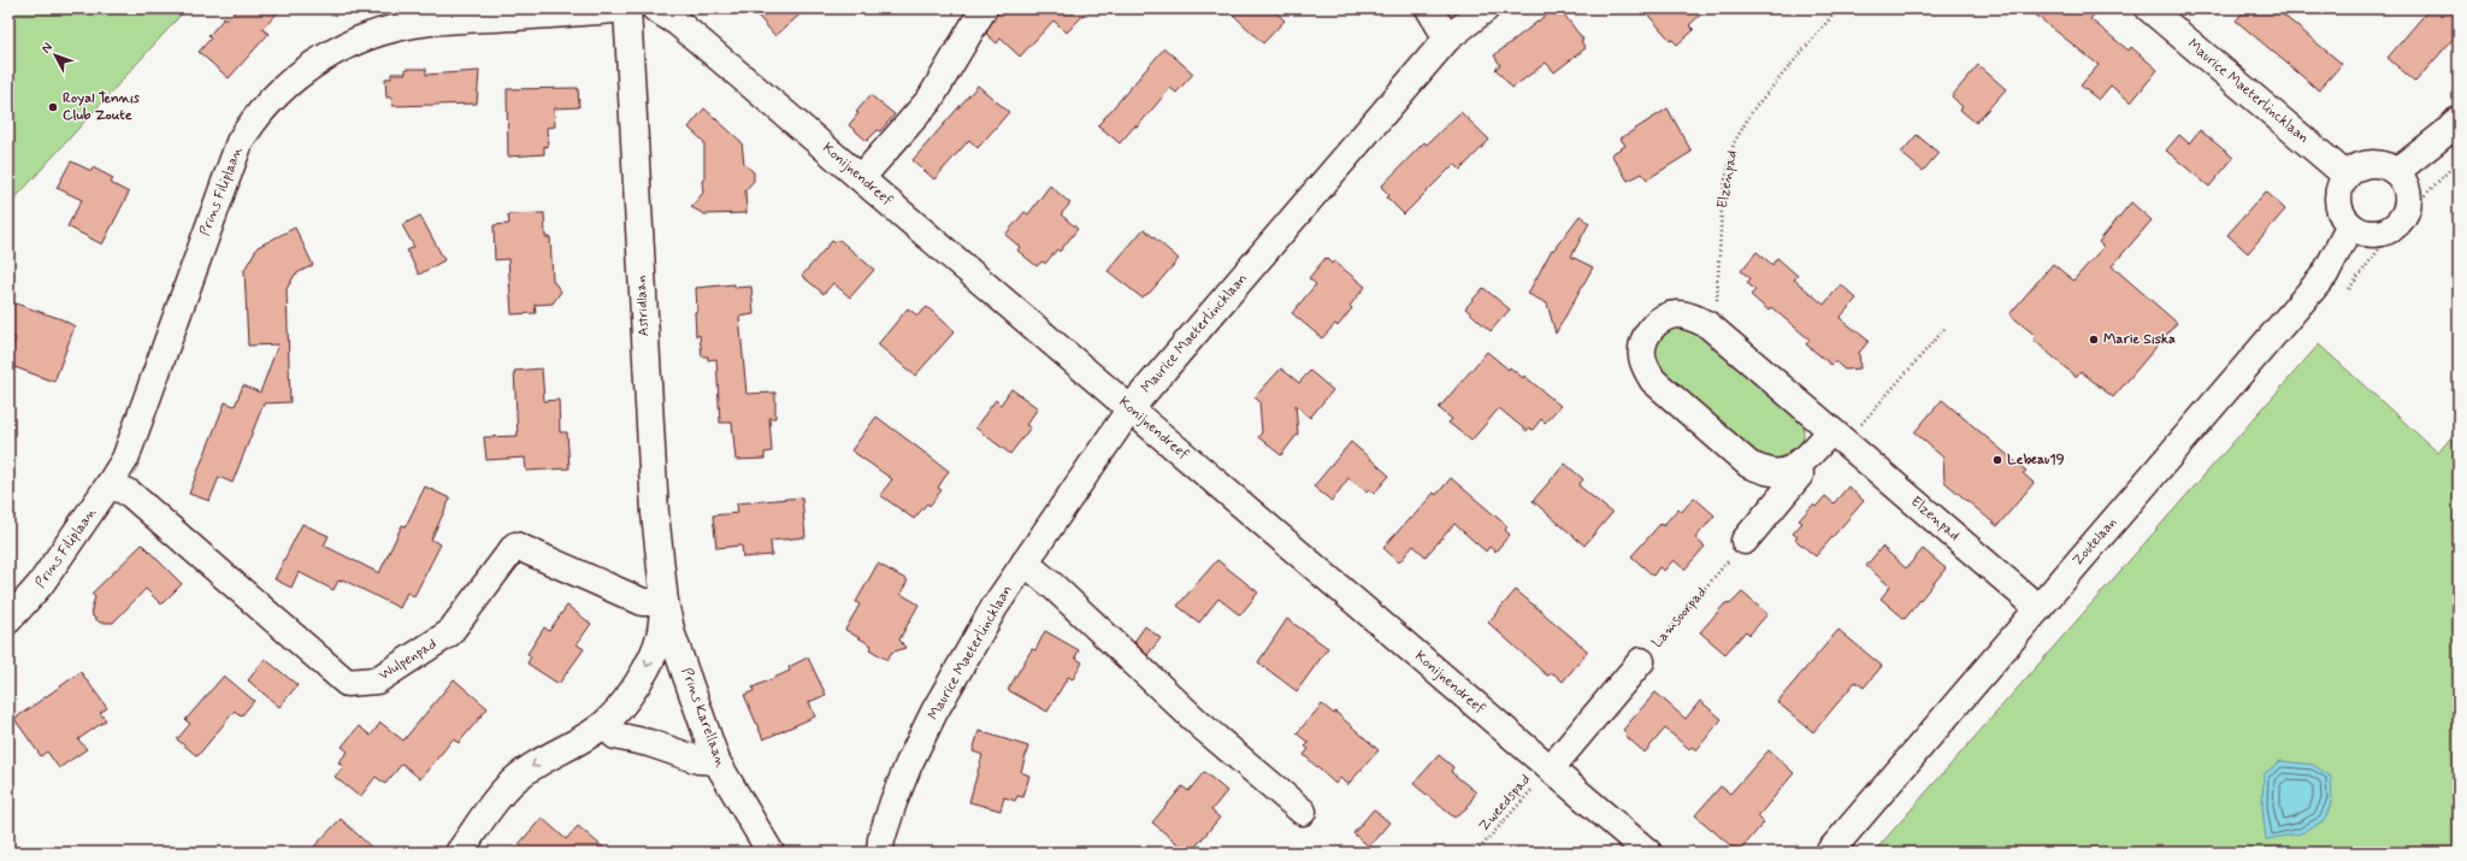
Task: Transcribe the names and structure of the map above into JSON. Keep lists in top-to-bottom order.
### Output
{
  "streets": {
    "street": [
      "Maurice Maeterlincklaan",
      "Konijnendreef",
      "Elzenpad",
      "Prins Filiplaan",
      "Astridlaan",
      "Zoutelaan",
      "Lamsoorpad",
      "Wulpenpad",
      "Prins Karellaan"
    ],
    "path": ["Zweedspad"]
  },
  "crossings": [
    ["Maurice Maeterlincklaan", "Konijnendreef"],
    ["Maurice Maeterlincklaan", "Zoutelaan"],
    ["Konijnendreef", "Lamsoorpad"],
    ["Konijnendreef", "Zweedspad"],
    ["Elzenpad", "Zoutelaan"],
    ["Prins Filiplaan", "Astridlaan"],
    ["Prins Filiplaan", "Wulpenpad"],
    ["Astridlaan", "Wulpenpad"],
    ["Astridlaan", "Prins Karellaan"],
    ["Lamsoorpad", "Zweedspad"],
    ["Wulpenpad", "Prins Karellaan"]
  ],
  "places": ["Royal Tennis Club Zoute", "Marie Siska", "Lebeau19"],
  "north": "top left"
}
